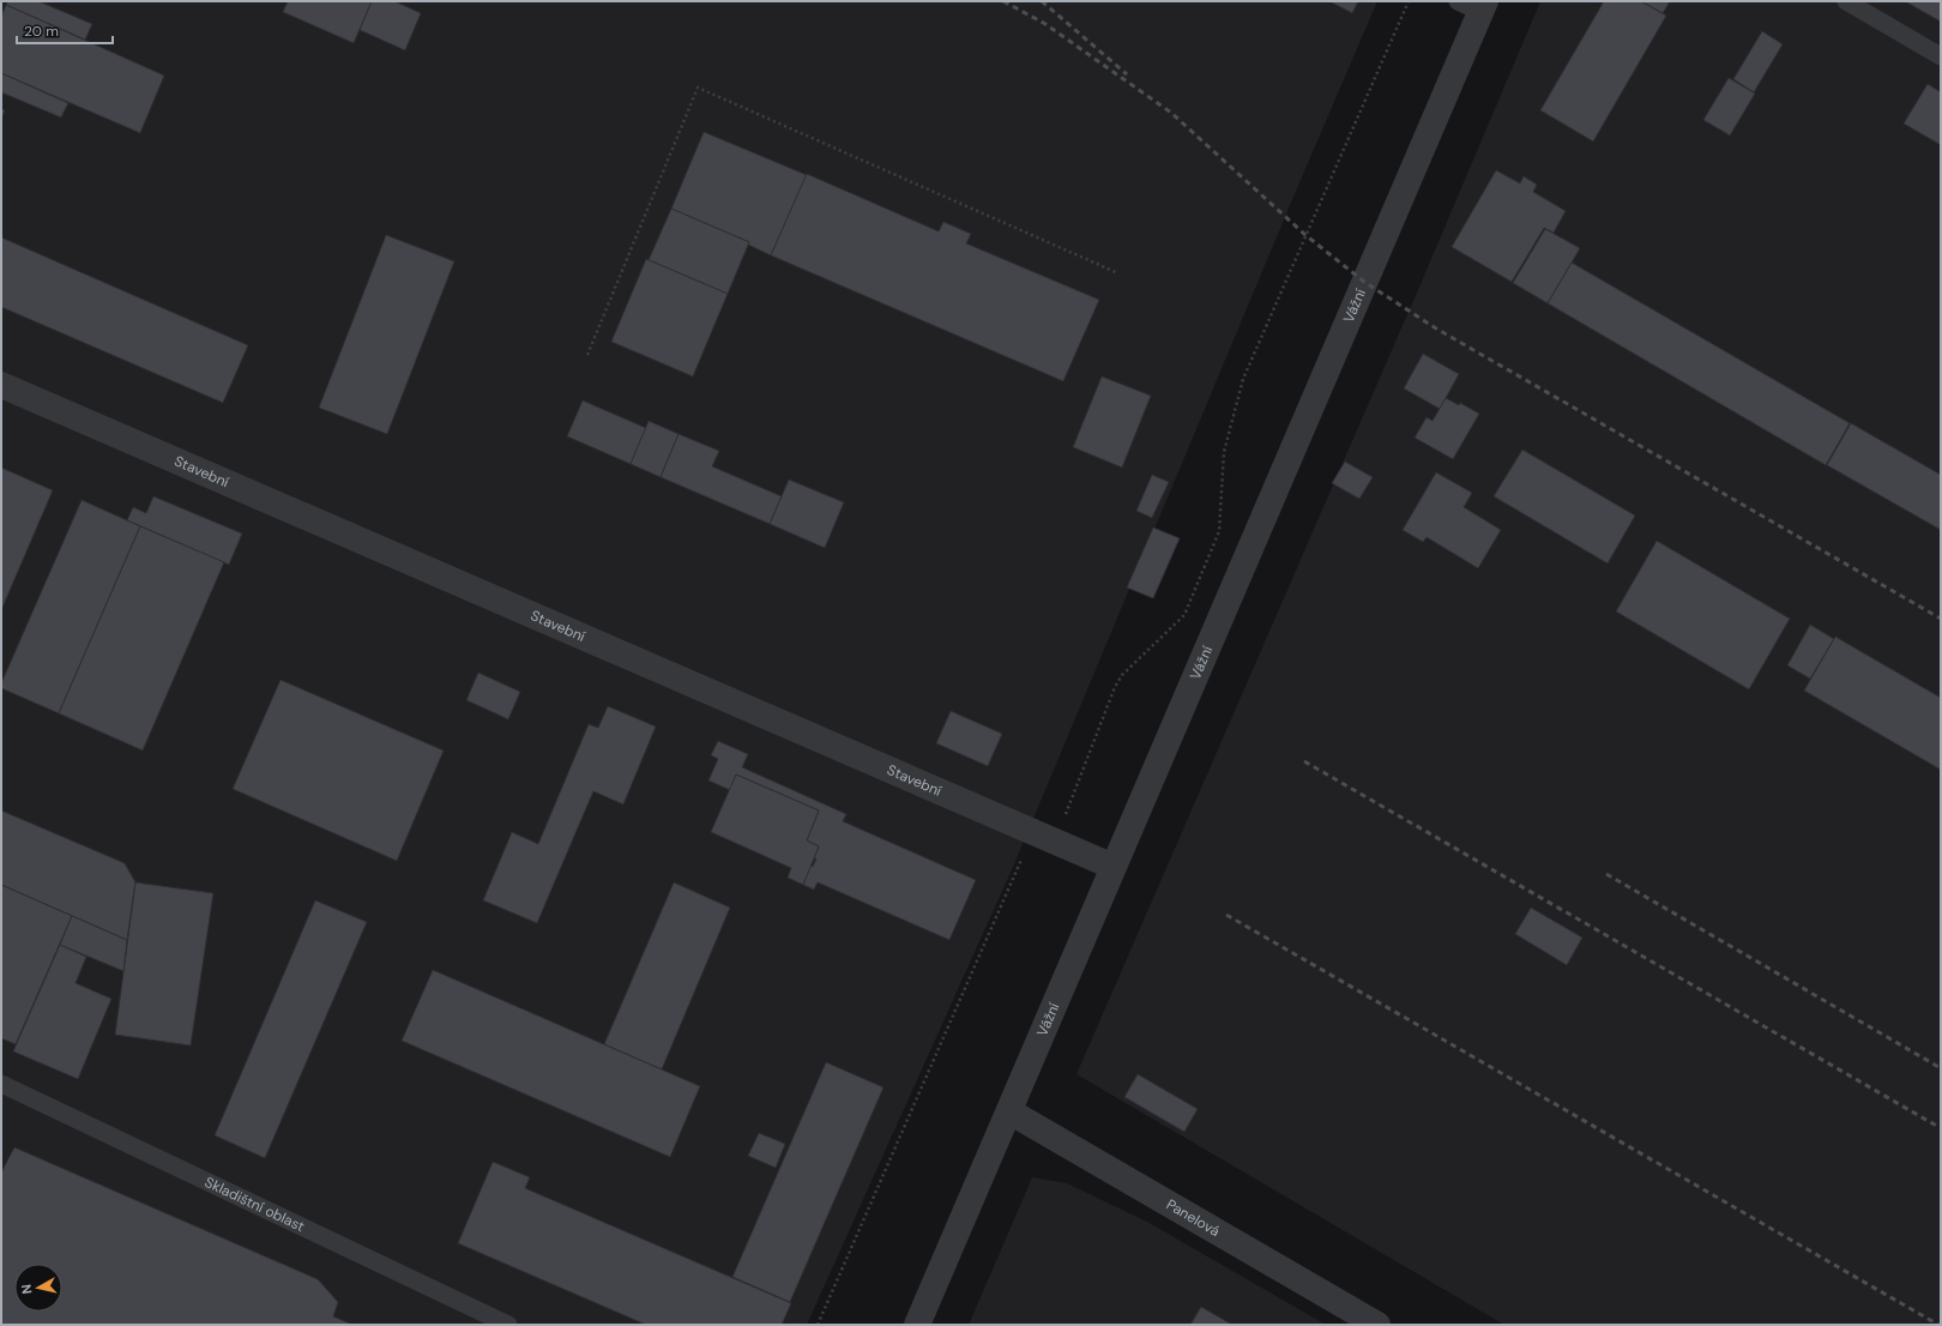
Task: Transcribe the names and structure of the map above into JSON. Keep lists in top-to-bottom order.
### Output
{
  "streets": {
    "street": ["Vážní", "Stavební", "Panelová"],
    "lane": ["Skladištní oblast"]
  },
  "crossings": [
    ["Vážní", "Stavební"],
    ["Vážní", "Panelová"]
  ],
  "scale_bar": "20 m",
  "north": "left"
}
